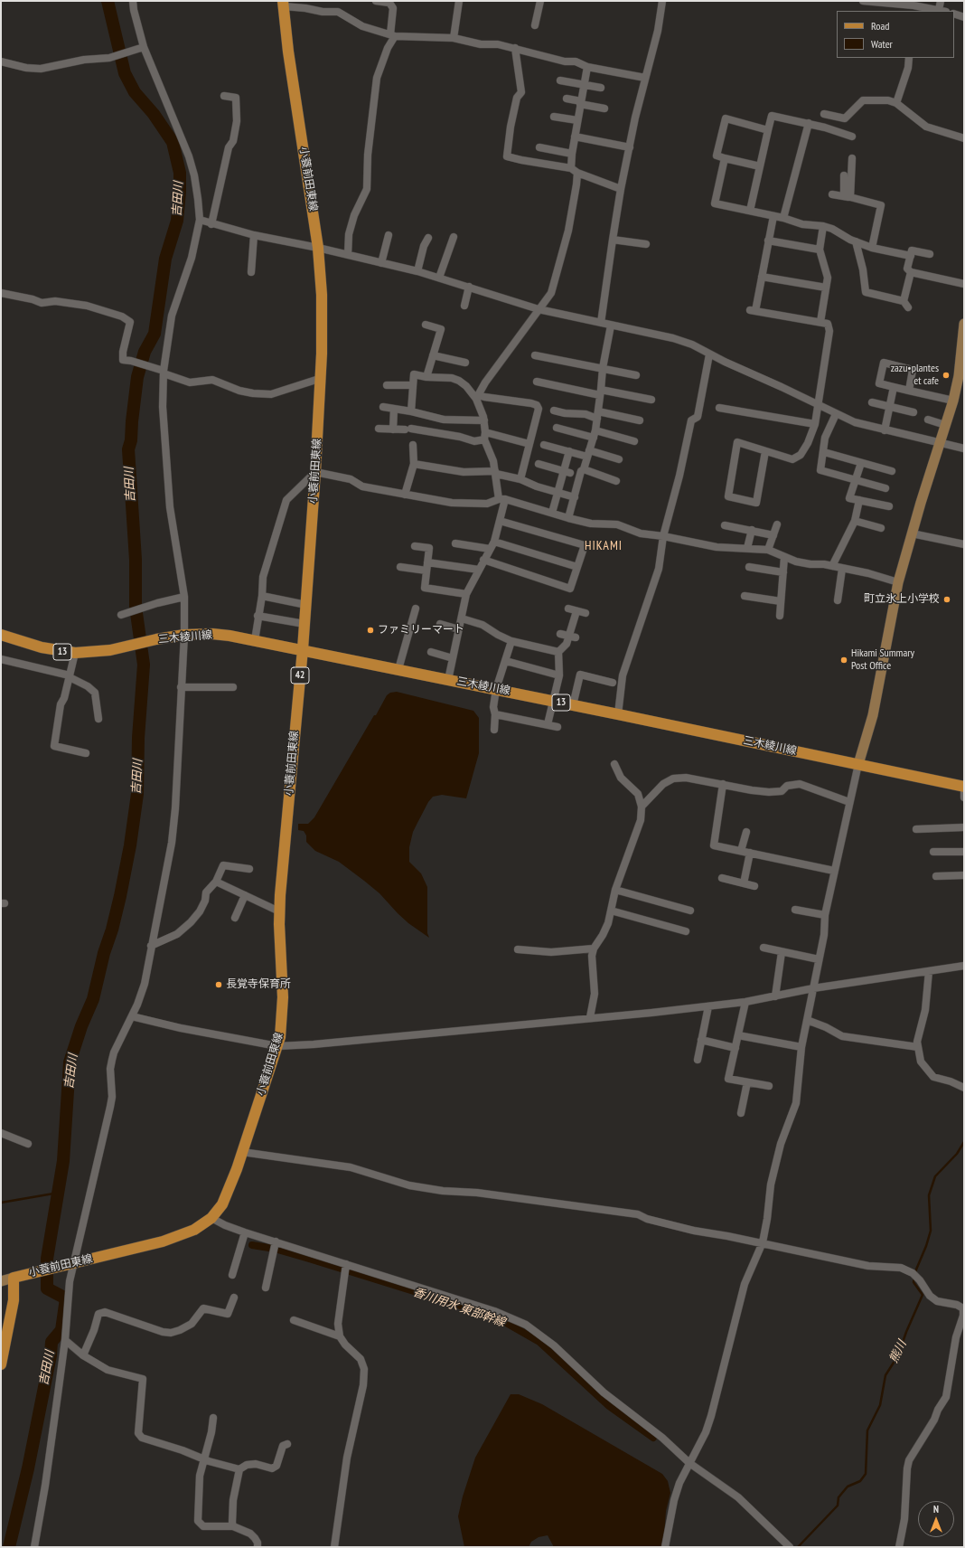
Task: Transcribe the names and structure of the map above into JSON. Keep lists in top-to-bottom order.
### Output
{
  "streets": {
    "main road": [
      "小蓑前田東線",
      "三木綾川線",
      "13",
      "42"
    ]
  },
  "crossings": [
    ["小蓑前田東線", "三木綾川線"]
  ],
  "districts": ["HIKAMI"],
  "water": ["吉田川", "香川用水 東部幹線", "熊川"],
  "places": [
    "zazu•plantes et cafe",
    "町立氷上小学校",
    "ファミリーマート",
    "Hikami Summary Post Office",
    "長覚寺保育所"
  ],
  "legend": ["Road", "Water"],
  "north": "top"
}
